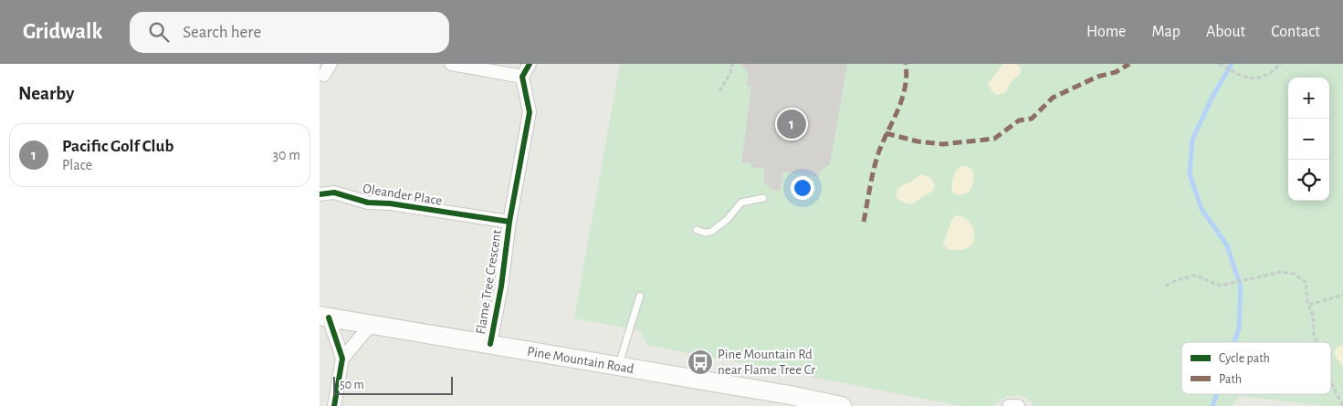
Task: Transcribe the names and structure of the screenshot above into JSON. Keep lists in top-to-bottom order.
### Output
{
  "streets": {
    "main road": ["Pine Mountain Road"],
    "street": ["Oleander Place", "Flame Tree Crescent"]
  },
  "crossings": [
    ["Oleander Place", "Flame Tree Crescent"],
    ["Flame Tree Crescent", "Pine Mountain Road"]
  ],
  "places": {
    "bus stop": ["Pine Mountain Rd near Flame Tree Cr"]
  },
  "legend": ["Cycle path", "Path"],
  "scale_bar": "50 m",
  "page": {
    "header": "Gridwalk",
    "search": "Search here",
    "nav": [
      "Home",
      "Map",
      "About",
      "Contact"
    ],
    "heading": "Nearby",
    "map_buttons": ["+", "−"],
    "pins": "1",
    "list": [
      {
        "mark": "1",
        "name": "Pacific Golf Club",
        "note": "Place",
        "value": "30 m"
      }
    ],
    "scale": "50 m"
  }
}
